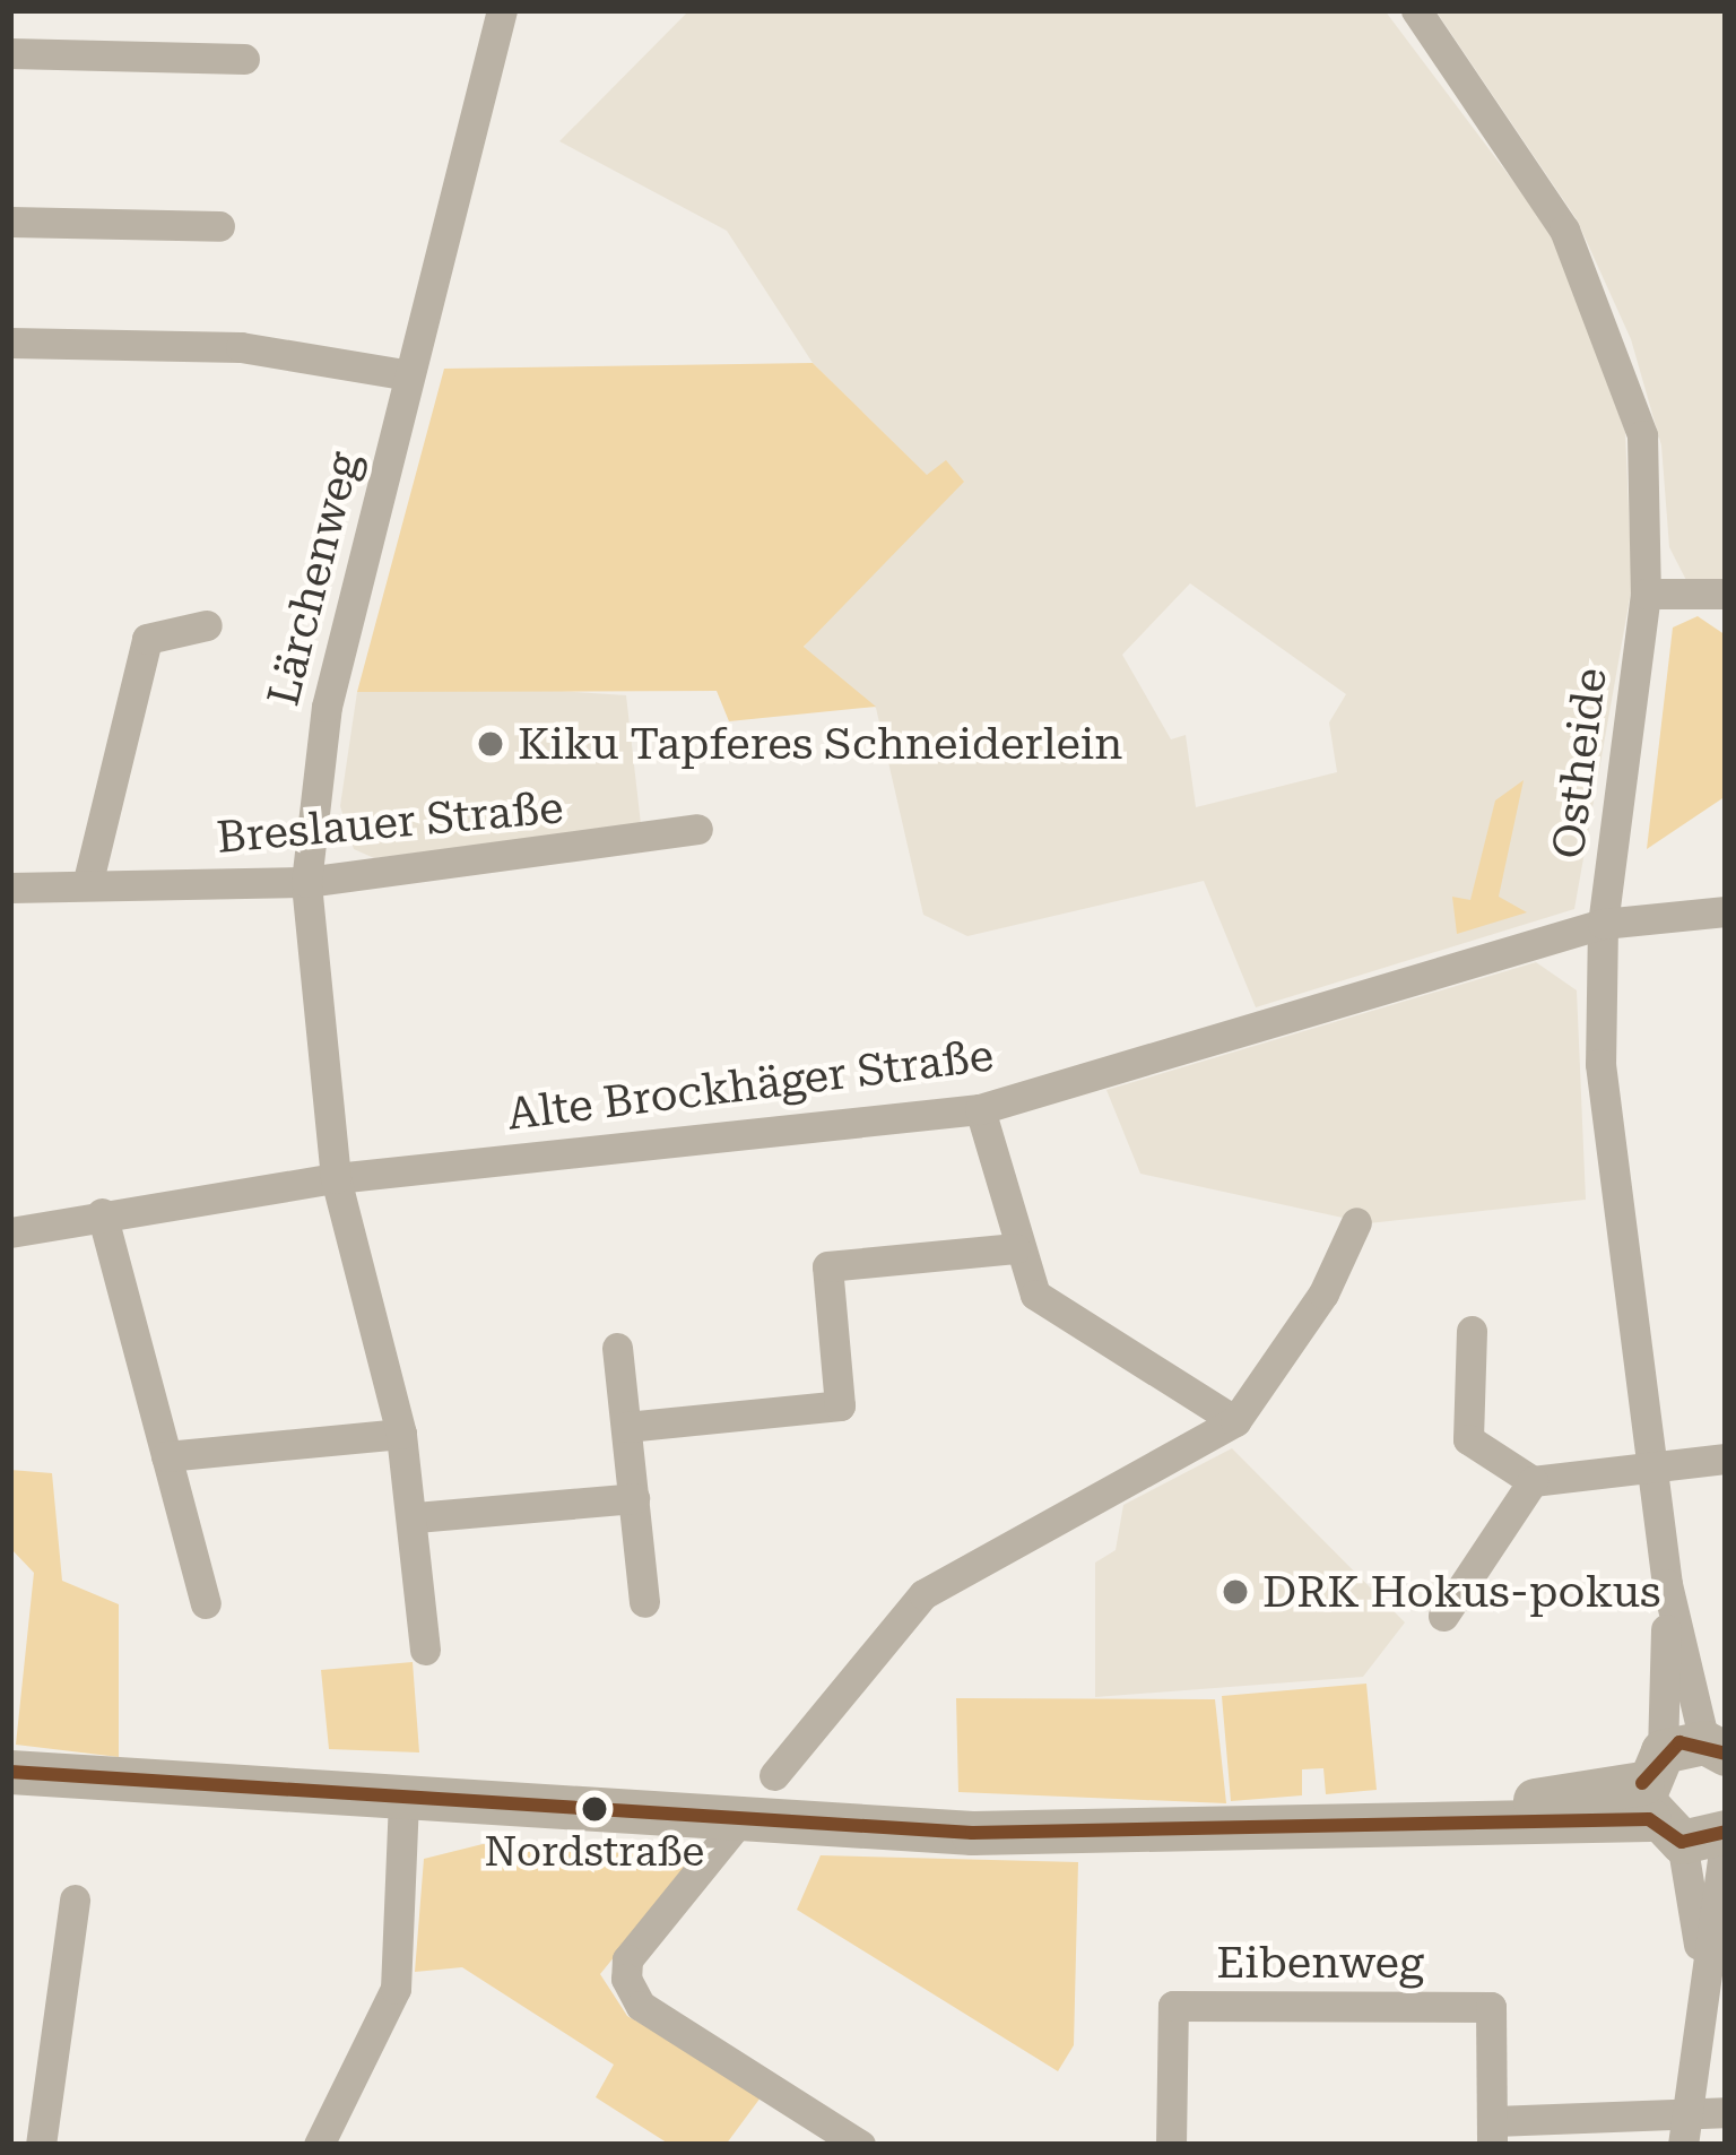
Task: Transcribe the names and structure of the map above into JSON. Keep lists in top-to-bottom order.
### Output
{
  "streets": {
    "street": [
      "Lärchenweg",
      "Ostheide",
      "Breslauer Straße",
      "Alte Brockhäger Straße",
      "Eibenweg"
    ]
  },
  "crossings": [
    ["Lärchenweg", "Breslauer Straße"],
    ["Lärchenweg", "Alte Brockhäger Straße"],
    ["Ostheide", "Alte Brockhäger Straße"]
  ],
  "places": ["Kiku Tapferes Schneiderlein", "DRK Hokus-pokus", "Nordstraße"]
}
